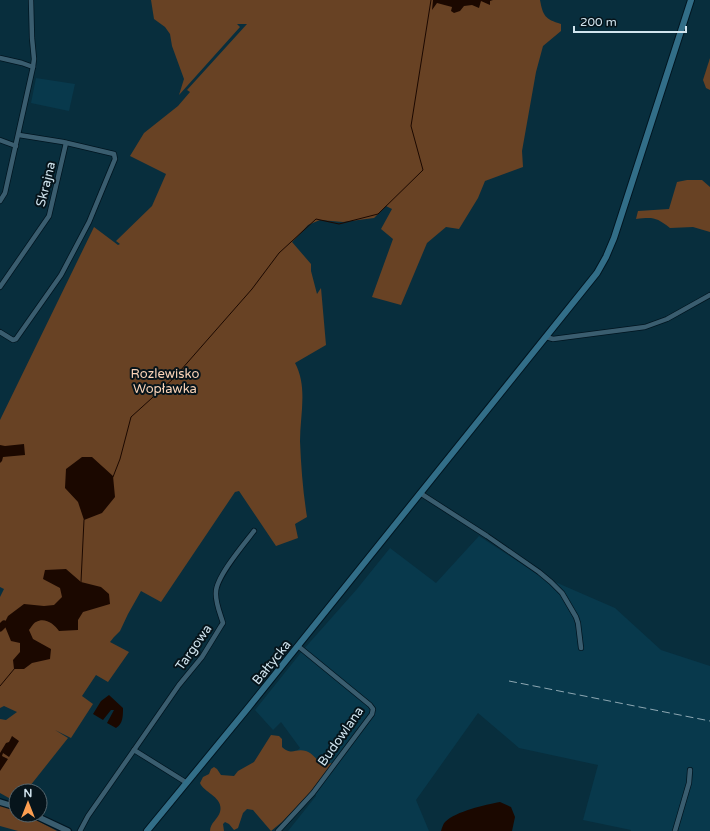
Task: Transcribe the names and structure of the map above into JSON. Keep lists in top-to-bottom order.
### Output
{
  "streets": {
    "main road": ["Bałtycka"],
    "street": ["Skrajna", "Targowa", "Budowlana"]
  },
  "crossings": [
    ["Bałtycka", "Budowlana"]
  ],
  "parks": ["Rozlewisko Wopławka"],
  "scale_bar": "200 m",
  "north": "top"
}
